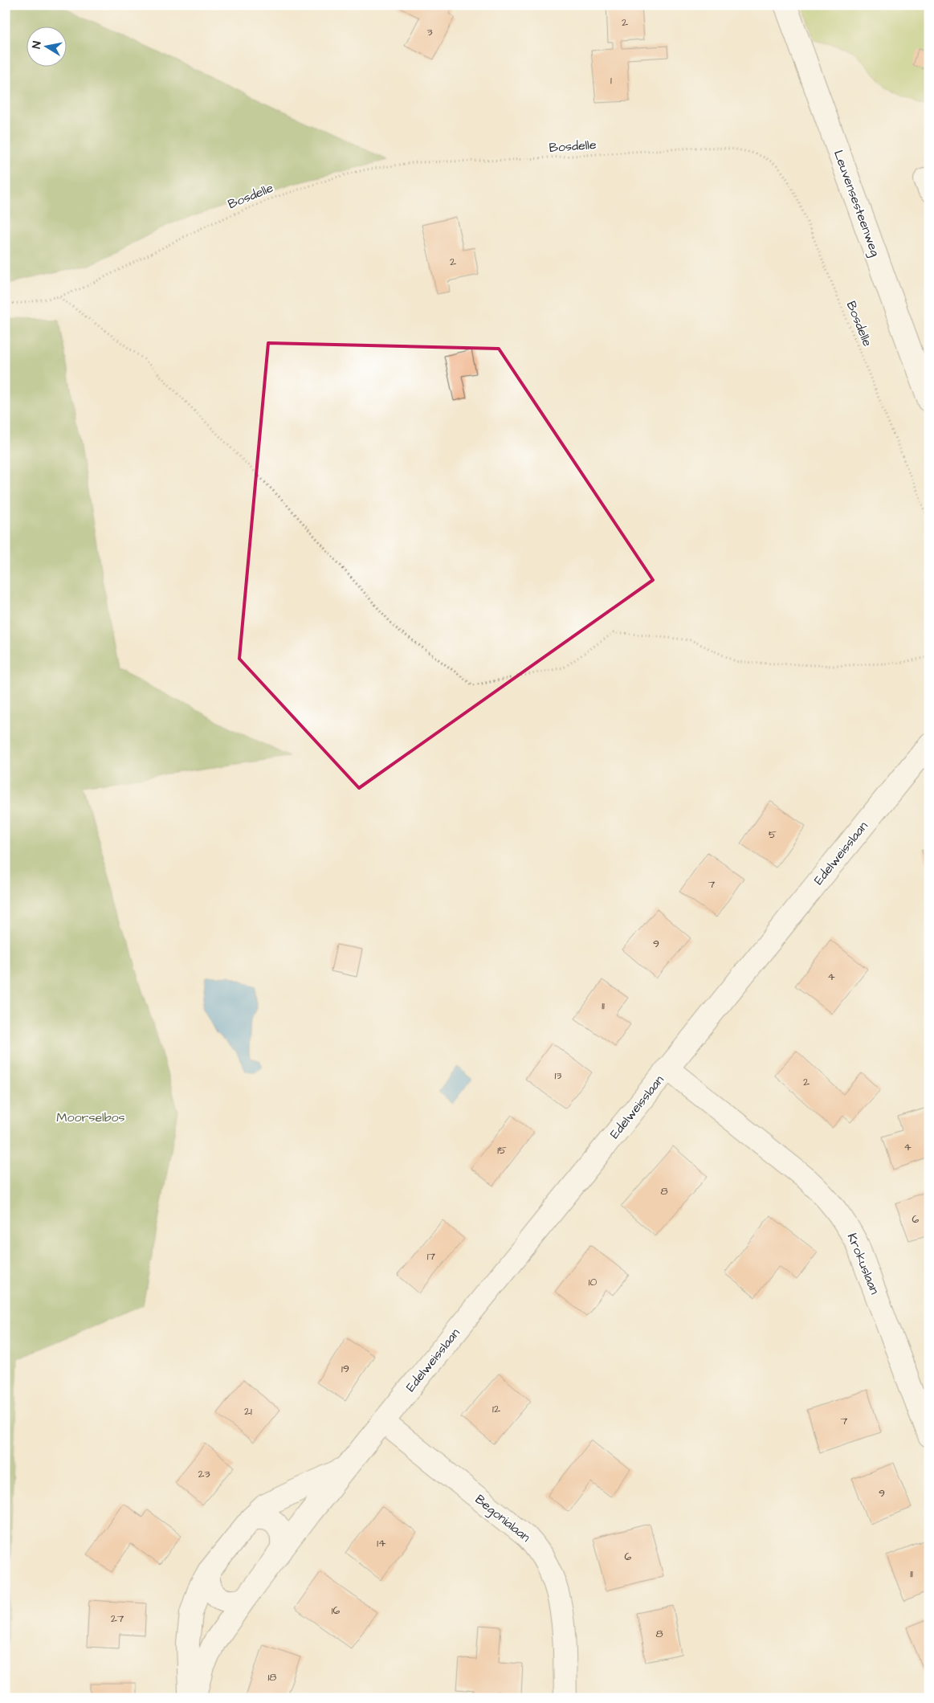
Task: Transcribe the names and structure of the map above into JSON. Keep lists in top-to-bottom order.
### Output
{
  "streets": {
    "street": [
      "Leuvensesteenweg",
      "Edelweisslaan",
      "Krokuslaan",
      "Begonialaan"
    ],
    "path": ["Bosdelle"]
  },
  "crossings": [
    ["Edelweisslaan", "Krokuslaan"],
    ["Edelweisslaan", "Begonialaan"]
  ],
  "parks": ["Moorselbos"],
  "house_numbers": [
    "2",
    "3",
    "1",
    "2",
    "5",
    "7",
    "9",
    "4",
    "11",
    "13",
    "2",
    "4",
    "15",
    "8",
    "6",
    "17",
    "10",
    "19",
    "12",
    "21",
    "7",
    "23",
    "9",
    "14",
    "6",
    "11",
    "16",
    "27",
    "8",
    "18"
  ],
  "north": "left"
}
